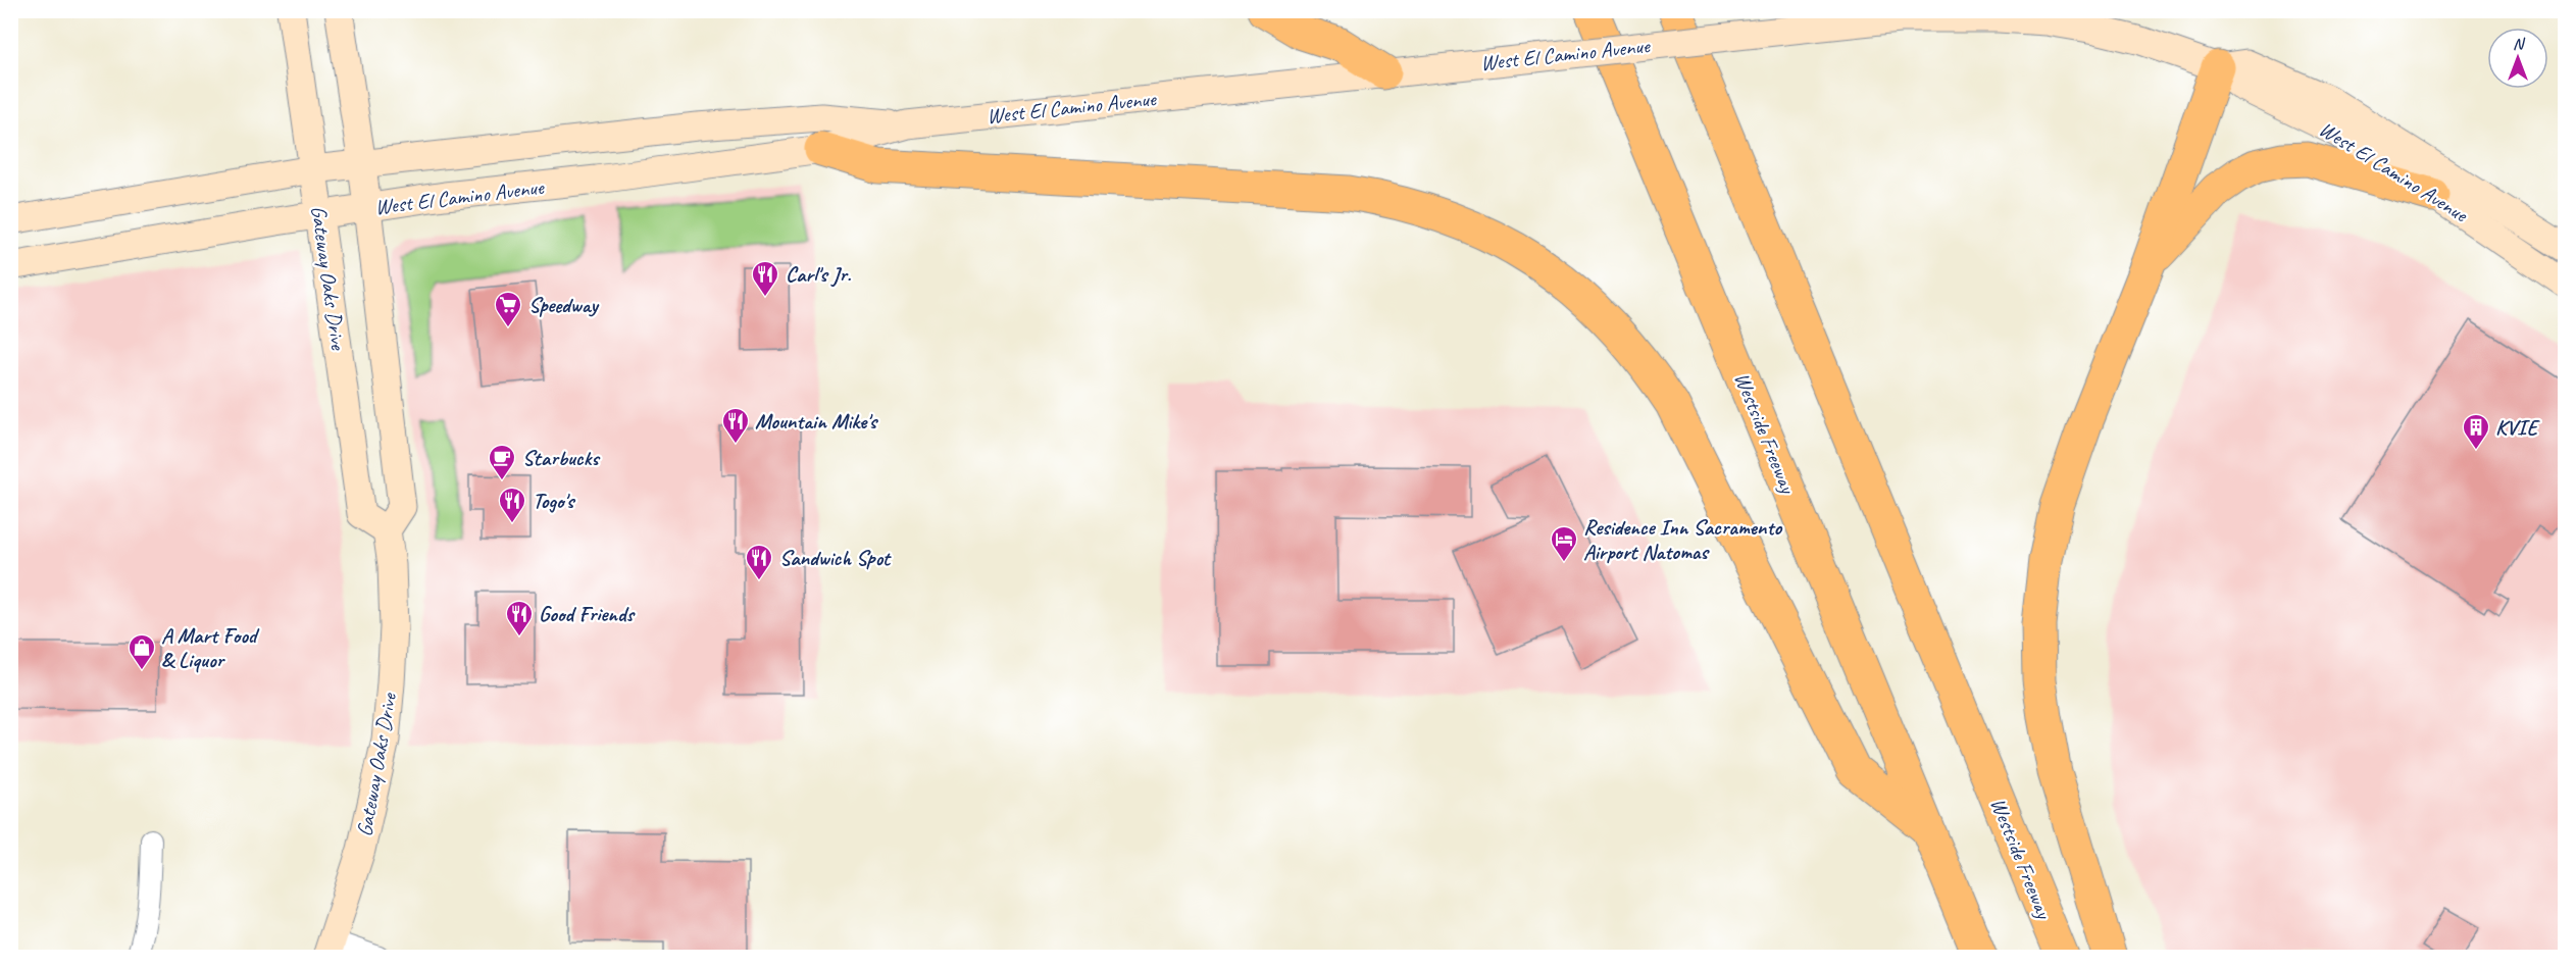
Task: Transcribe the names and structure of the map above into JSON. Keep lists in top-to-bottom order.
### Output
{
  "streets": {
    "highway": ["Westside Freeway"],
    "main road": ["West El Camino Avenue", "Gateway Oaks Drive"]
  },
  "crossings": [
    ["West El Camino Avenue", "Gateway Oaks Drive"]
  ],
  "places": {
    "restaurant": [
      "Carl's Jr.",
      "Mountain Mike's",
      "Togo's",
      "Sandwich Spot",
      "Good Friends"
    ],
    "supermarket": ["Speedway"],
    "building": ["KVIE"],
    "cafe": ["Starbucks"],
    "hotel": ["Residence Inn Sacramento Airport Natomas"],
    "shop": ["A Mart Food & Liquor"]
  },
  "north": "top"
}
